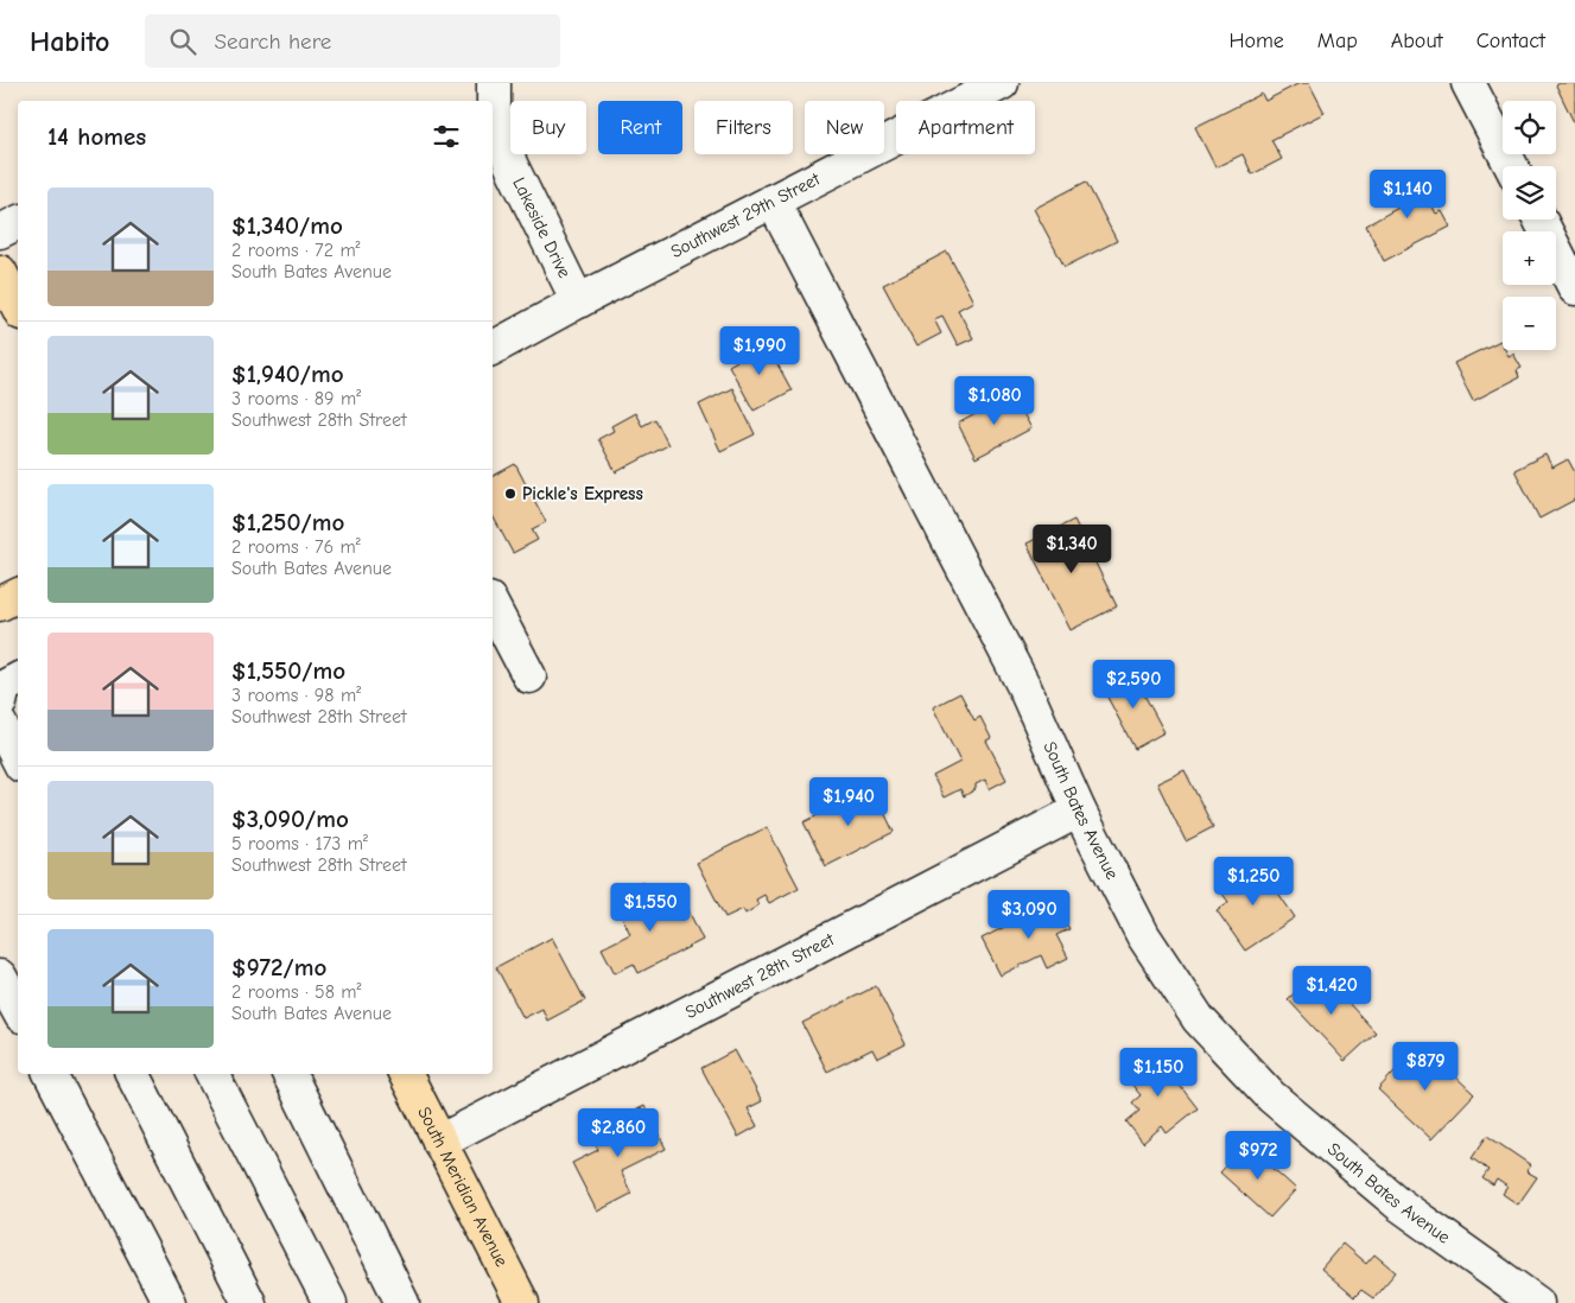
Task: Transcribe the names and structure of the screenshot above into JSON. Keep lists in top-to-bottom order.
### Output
{
  "streets": {
    "main road": ["South Meridian Avenue"],
    "street": [
      "Southwest 29th Street",
      "Lakeside Drive",
      "South Bates Avenue",
      "Southwest 28th Street"
    ]
  },
  "crossings": [
    ["Southwest 29th Street", "Lakeside Drive"],
    ["Southwest 29th Street", "South Bates Avenue"],
    ["South Bates Avenue", "Southwest 28th Street"],
    ["Southwest 28th Street", "South Meridian Avenue"]
  ],
  "places": ["Pickle's Express"],
  "page": {
    "header": "Habito",
    "search": "Search here",
    "nav": [
      "Home",
      "Map",
      "About",
      "Contact"
    ],
    "map_buttons": ["+", "−"],
    "chip": [
      "Buy",
      "Rent",
      "Filters",
      "New",
      "Apartment"
    ],
    "heading": "14 homes",
    "price": [
      "$1,140",
      "$1,990",
      "$1,080",
      "$1,340",
      "$2,590",
      "$1,940",
      "$1,250",
      "$1,550",
      "$3,090",
      "$1,420",
      "$879",
      "$1,150",
      "$2,860",
      "$972"
    ],
    "list": [
      {
        "name": "$1,340/mo",
        "note": "2 rooms · 72 m² · South Bates Avenue"
      },
      {
        "name": "$1,940/mo",
        "note": "3 rooms · 89 m² · Southwest 28th Street"
      },
      {
        "name": "$1,250/mo",
        "note": "2 rooms · 76 m² · South Bates Avenue"
      },
      {
        "name": "$1,550/mo",
        "note": "3 rooms · 98 m² · Southwest 28th Street"
      },
      {
        "name": "$3,090/mo",
        "note": "5 rooms · 173 m² · Southwest 28th Street"
      },
      {
        "name": "$972/mo",
        "note": "2 rooms · 58 m² · South Bates Avenue"
      }
    ]
  }
}
